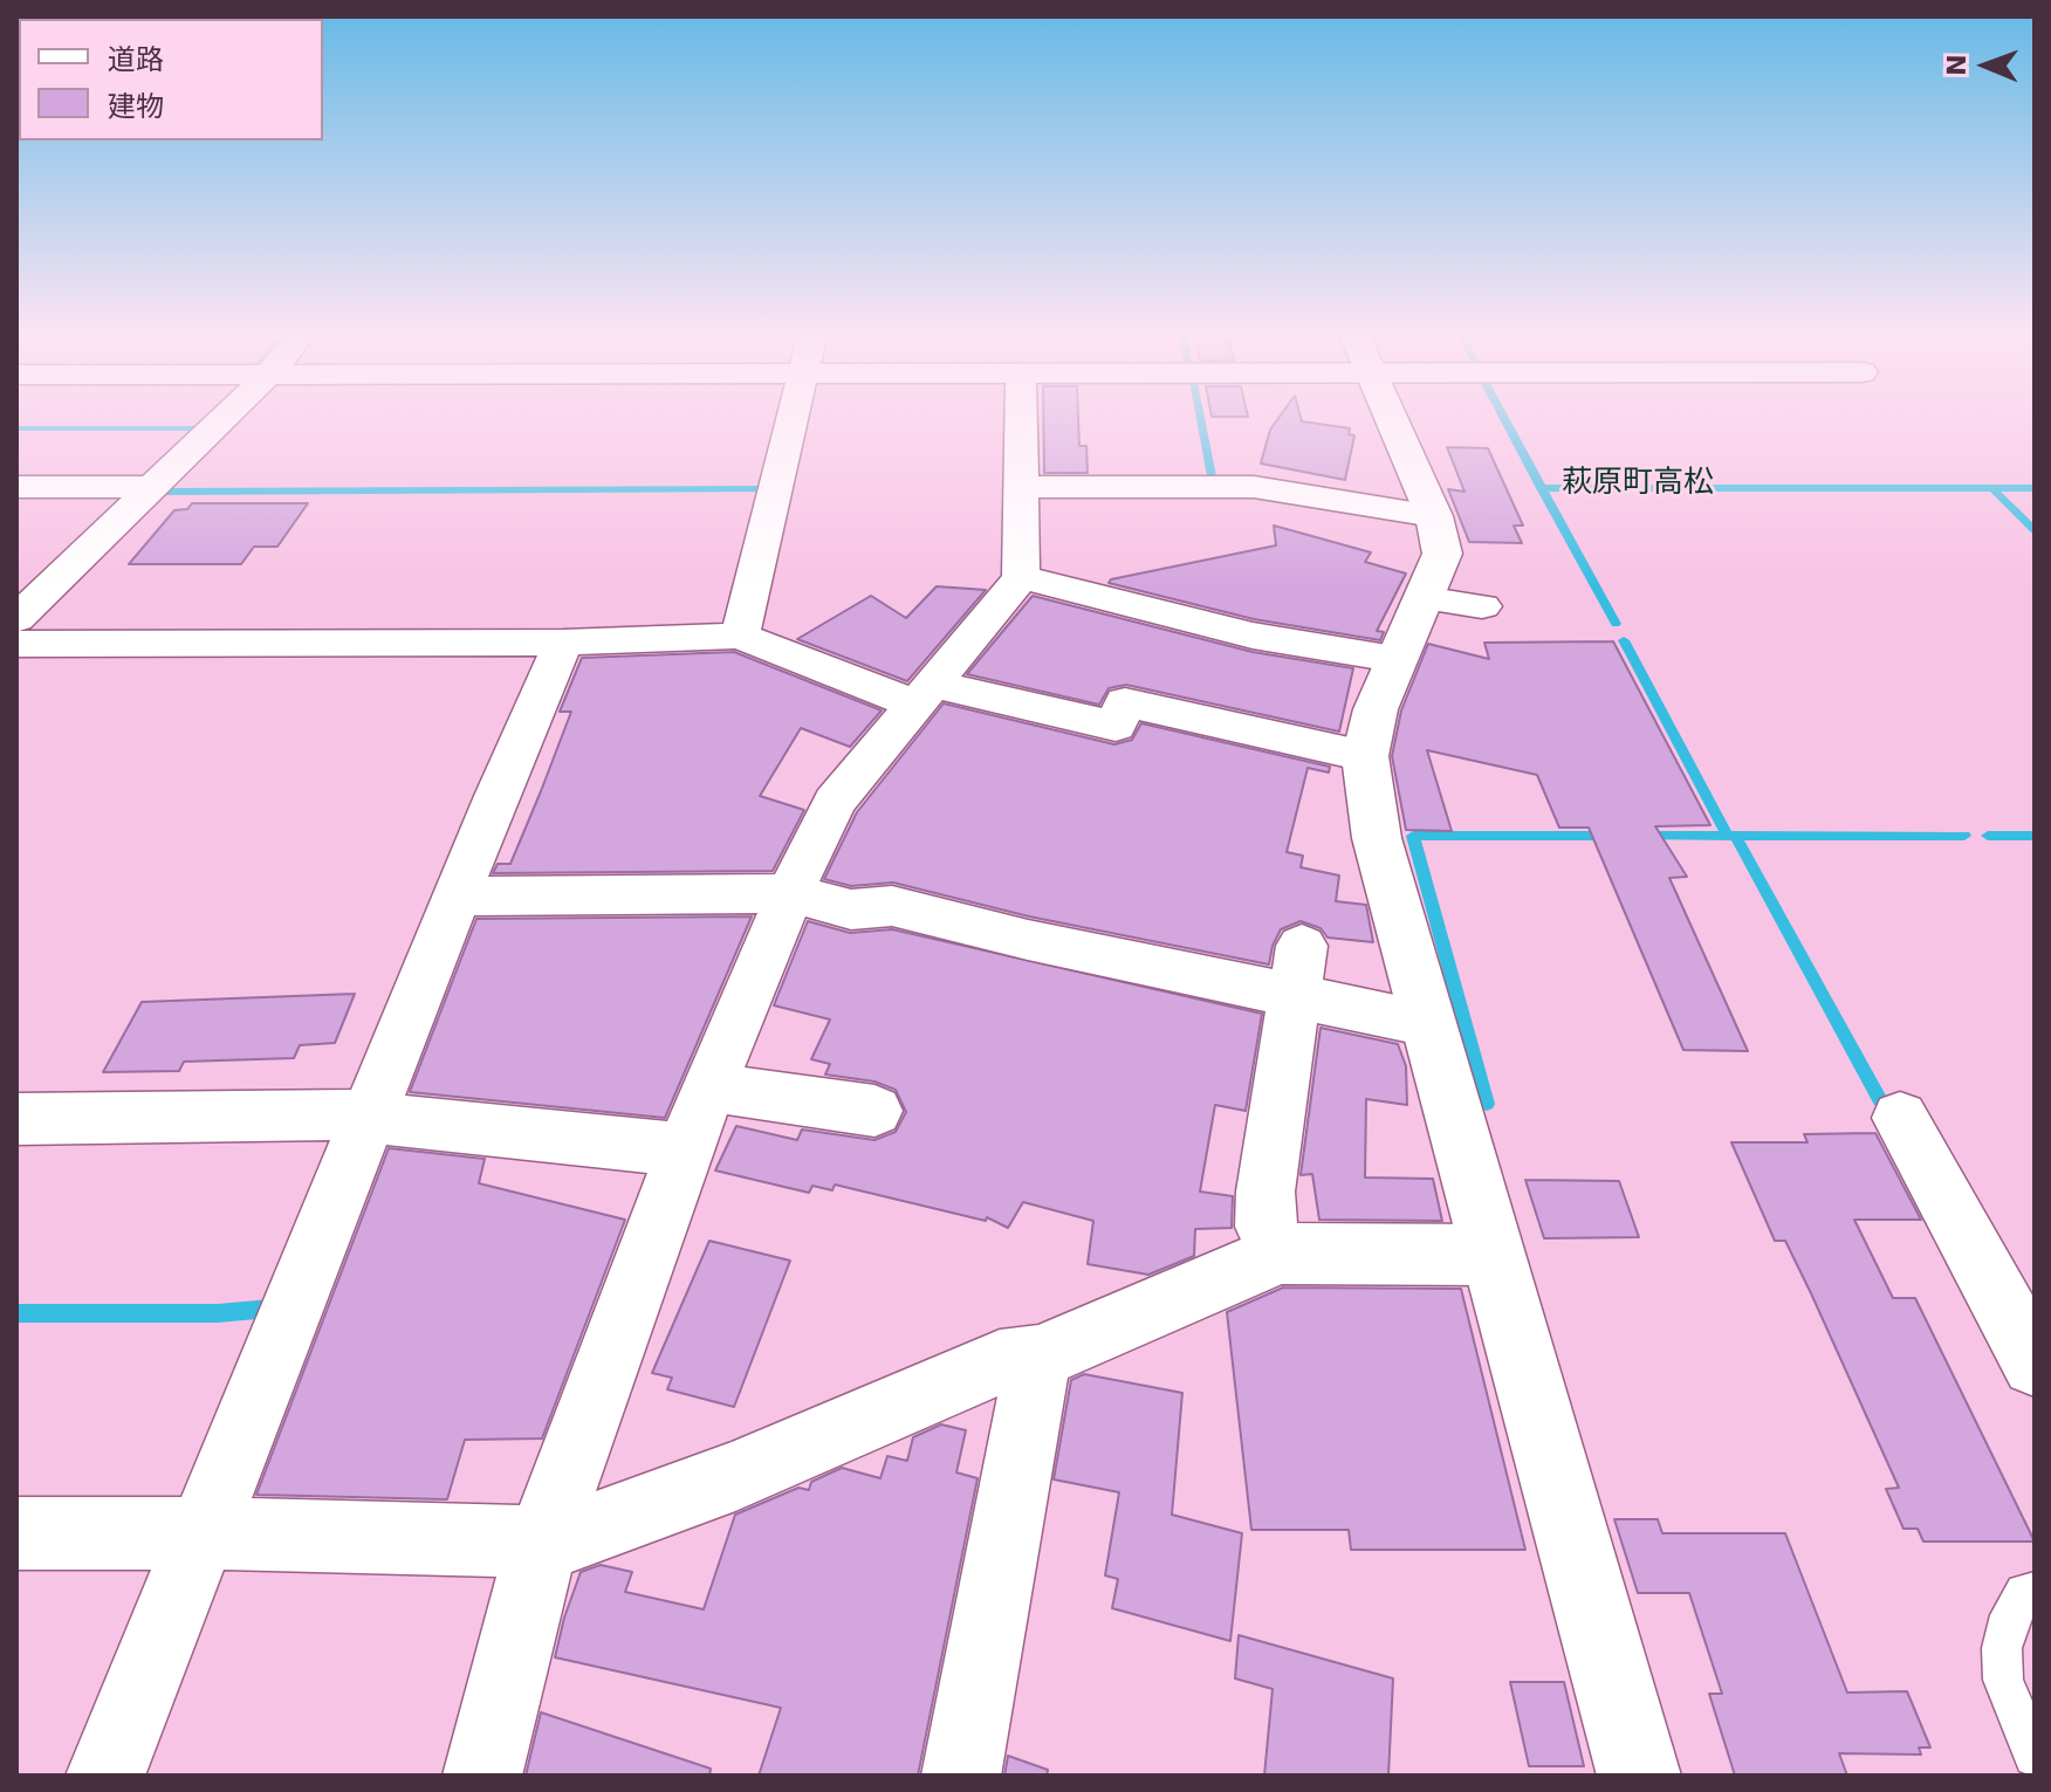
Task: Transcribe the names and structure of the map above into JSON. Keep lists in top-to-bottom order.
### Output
{
  "districts": ["萩原町高松"],
  "legend": ["道路", "建物"],
  "north": "left"
}
